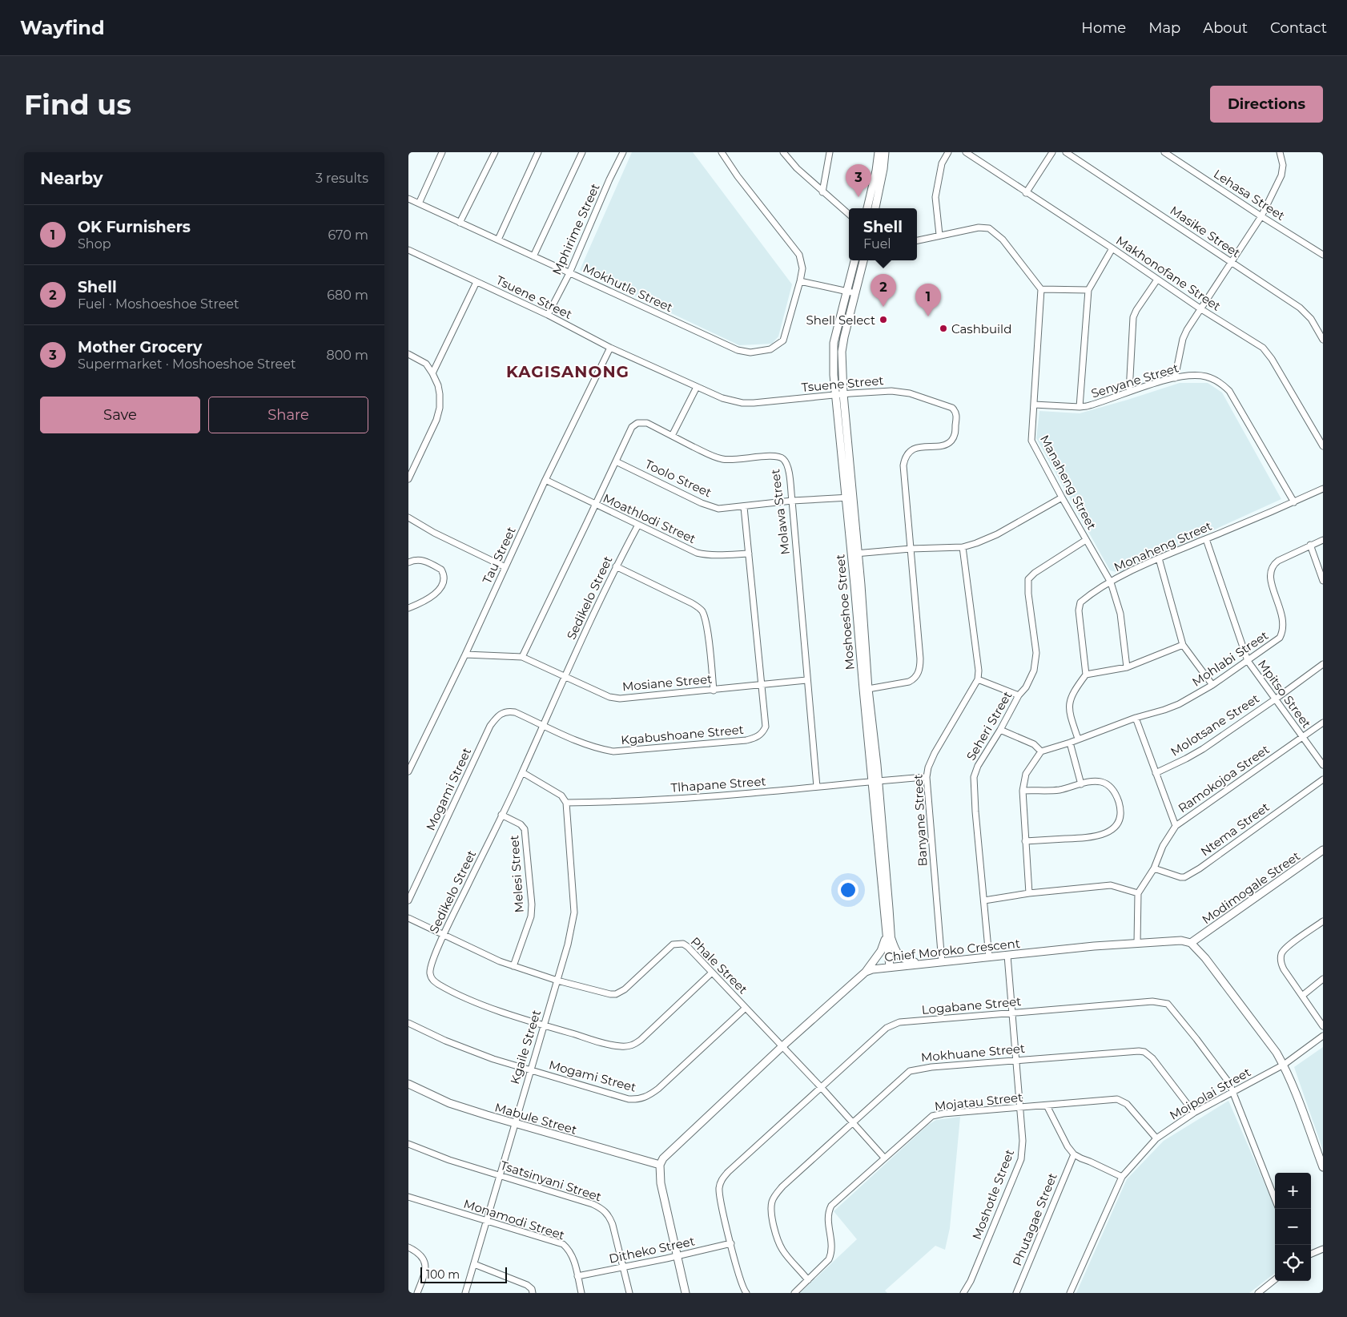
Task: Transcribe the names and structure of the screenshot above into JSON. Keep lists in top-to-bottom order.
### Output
{
  "streets": {
    "street": [
      "Lehasa Street",
      "Mphirime Street",
      "Masike Street",
      "Makhonofane Street",
      "Mokhutle Street",
      "Tsuene Street",
      "Senyane Street",
      "Toolo Street",
      "Manaheng Street",
      "Molawa Street",
      "Moathlodi Street",
      "Monaheng Street",
      "Tau Street",
      "Sedikelo Street",
      "Moshoeshoe Street",
      "Mohlabi Street",
      "Mosiane Street",
      "Mpitso Street",
      "Molotsane Street",
      "Seheri Street",
      "Kgabushoane Street",
      "Ramokojoa Street",
      "Tlhapane Street",
      "Mogami Street",
      "Banyane Street",
      "Ntema Street",
      "Melesi Street",
      "Modimogale Street",
      "Chief Moroko Crescent",
      "Phale Street",
      "Logabane Street",
      "Kgaile Street",
      "Mokhuane Street",
      "Moipolai Street",
      "Mojatau Street",
      "Mabule Street",
      "Tsatsinyani Street",
      "Moshotle Street",
      "Monamodi Street",
      "Phutagae Street",
      "Ditheko Street"
    ]
  },
  "crossings": [
    ["Mphirime Street", "Mokhutle Street"],
    ["Mphirime Street", "Tsuene Street"],
    ["Tsuene Street", "Tau Street"],
    ["Tsuene Street", "Moshoeshoe Street"],
    ["Senyane Street", "Manaheng Street"],
    ["Senyane Street", "Monaheng Street"],
    ["Toolo Street", "Molawa Street"],
    ["Toolo Street", "Moshoeshoe Street"],
    ["Toolo Street", "Kgabushoane Street"],
    ["Manaheng Street", "Monaheng Street"],
    ["Manaheng Street", "Seheri Street"],
    ["Molawa Street", "Moathlodi Street"],
    ["Molawa Street", "Mosiane Street"],
    ["Molawa Street", "Tlhapane Street"],
    ["Moathlodi Street", "Tau Street"],
    ["Moathlodi Street", "Sedikelo Street"],
    ["Moathlodi Street", "Kgabushoane Street"],
    ["Monaheng Street", "Mpitso Street"],
    ["Tau Street", "Mosiane Street"],
    ["Sedikelo Street", "Mosiane Street"],
    ["Sedikelo Street", "Kgabushoane Street"],
    ["Sedikelo Street", "Melesi Street"],
    ["Sedikelo Street", "Phale Street"],
    ["Sedikelo Street", "Kgaile Street"],
    ["Moshoeshoe Street", "Tlhapane Street"],
    ["Moshoeshoe Street", "Chief Moroko Crescent"],
    ["Mohlabi Street", "Mpitso Street"],
    ["Mosiane Street", "Kgabushoane Street"],
    ["Mpitso Street", "Molotsane Street"],
    ["Mpitso Street", "Ramokojoa Street"],
    ["Seheri Street", "Chief Moroko Crescent"],
    ["Kgabushoane Street", "Mogami Street"],
    ["Ramokojoa Street", "Ntema Street"],
    ["Tlhapane Street", "Banyane Street"],
    ["Tlhapane Street", "Kgaile Street"],
    ["Mogami Street", "Phale Street"],
    ["Mogami Street", "Kgaile Street"],
    ["Banyane Street", "Chief Moroko Crescent"],
    ["Melesi Street", "Phale Street"],
    ["Modimogale Street", "Chief Moroko Crescent"],
    ["Chief Moroko Crescent", "Moshotle Street"],
    ["Phale Street", "Logabane Street"],
    ["Phale Street", "Kgaile Street"],
    ["Phale Street", "Mokhuane Street"],
    ["Phale Street", "Mojatau Street"],
    ["Logabane Street", "Moipolai Street"],
    ["Logabane Street", "Moshotle Street"],
    ["Logabane Street", "Ditheko Street"],
    ["Kgaile Street", "Mabule Street"],
    ["Kgaile Street", "Tsatsinyani Street"],
    ["Kgaile Street", "Monamodi Street"],
    ["Mokhuane Street", "Moipolai Street"],
    ["Mokhuane Street", "Mojatau Street"],
    ["Mokhuane Street", "Moshotle Street"],
    ["Moipolai Street", "Mojatau Street"],
    ["Mojatau Street", "Moshotle Street"],
    ["Tsatsinyani Street", "Ditheko Street"],
    ["Monamodi Street", "Ditheko Street"]
  ],
  "districts": ["KAGISANONG"],
  "places": ["Shell Select", "Cashbuild"],
  "scale_bar": "100 m",
  "page": {
    "header": "Wayfind",
    "nav": [
      "Home",
      "Map",
      "About",
      "Contact"
    ],
    "buttons": [
      "Directions",
      ["Save", "Share"]
    ],
    "title": "Find us",
    "heading": ["Nearby", "3 results"],
    "pins": ["3", "2", "1"],
    "list": [
      {
        "mark": "1",
        "name": "OK Furnishers",
        "note": "Shop",
        "value": "670 m"
      },
      {
        "mark": "2",
        "name": "Shell",
        "note": "Fuel · Moshoeshoe Street",
        "value": "680 m"
      },
      {
        "mark": "3",
        "name": "Mother Grocery",
        "note": "Supermarket · Moshoeshoe Street",
        "value": "800 m"
      }
    ],
    "popup": ["Shell", "Fuel"],
    "map_buttons": ["+", "−"],
    "scale": "100 m"
  }
}
